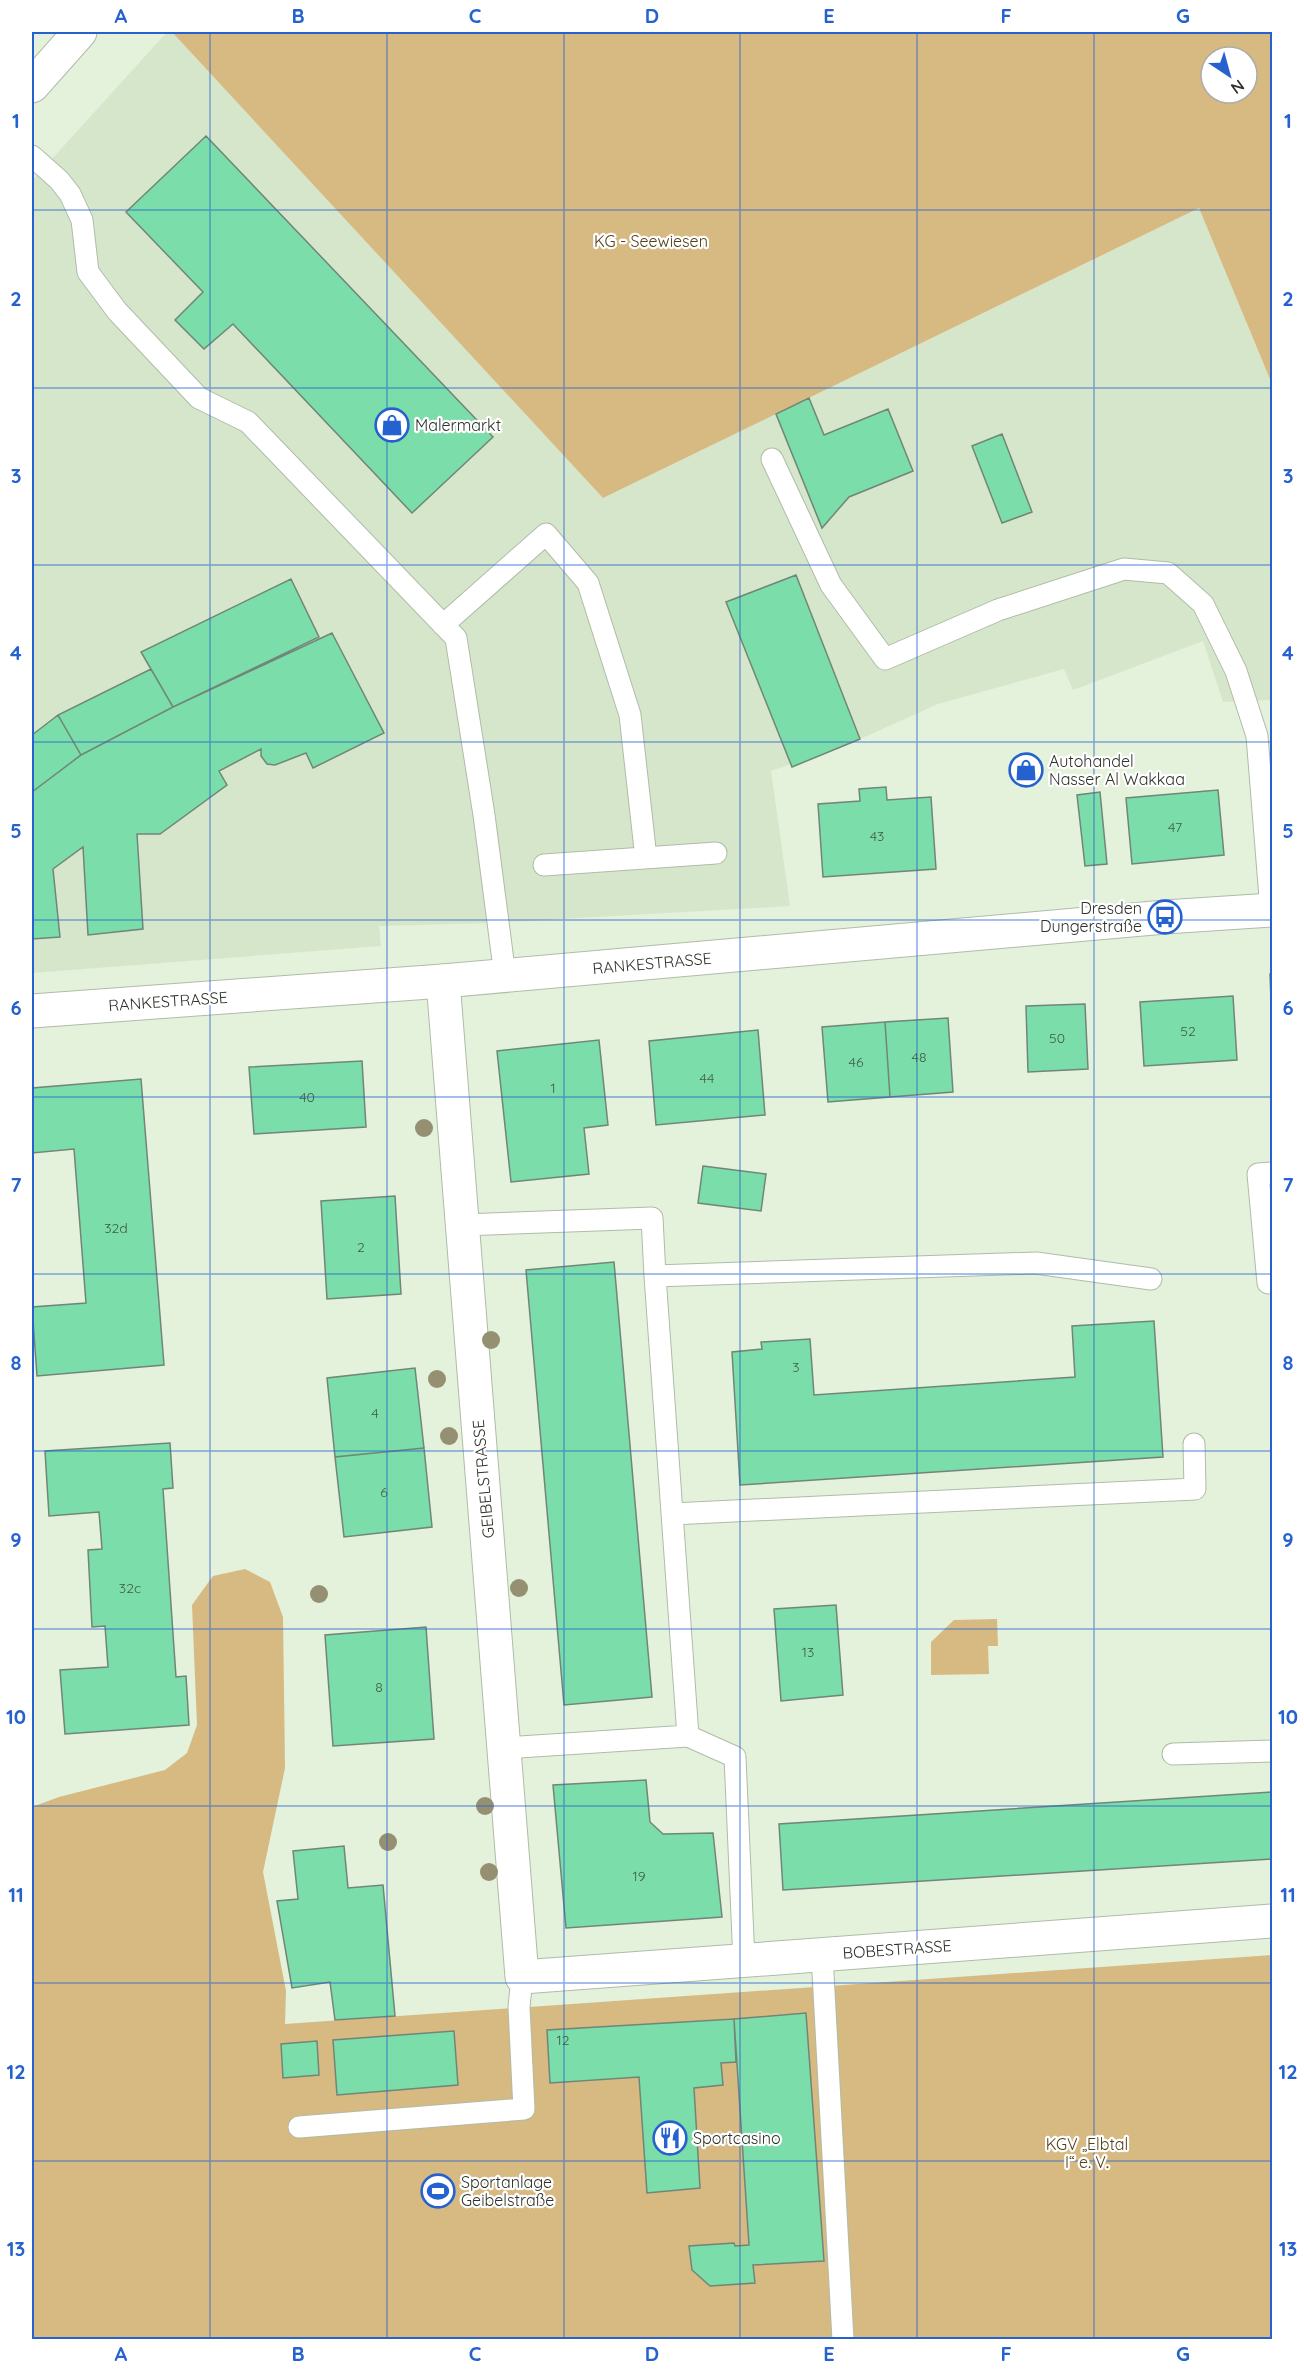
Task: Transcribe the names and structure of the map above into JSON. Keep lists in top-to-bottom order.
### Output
{
  "streets": {
    "street": ["RANKESTRASSE", "GEIBELSTRASSE", "BOBESTRASSE"]
  },
  "crossings": [
    ["RANKESTRASSE", "GEIBELSTRASSE"],
    ["GEIBELSTRASSE", "BOBESTRASSE"]
  ],
  "parks": ["KG - Seewiesen", "KGV „Elbtal I“ e. V."],
  "places": {
    "shop": ["Malermarkt", "Autohandel Nasser Al Wakkaa"],
    "bus stop": ["Dresden Dungerstraße"],
    "restaurant": ["Sportcasino"],
    "sports": ["Sportanlage Geibelstraße"]
  },
  "house_numbers": [
    "47",
    "43",
    "52",
    "50",
    "48",
    "46",
    "44",
    "1",
    "40",
    "32d",
    "2",
    "3",
    "4",
    "6",
    "32c",
    "13",
    "8",
    "19",
    "12"
  ],
  "north": "bottom right",
  "grid": {
    "columns": [
      "A",
      "B",
      "C",
      "D",
      "E",
      "F",
      "G"
    ],
    "rows": [
      "1",
      "2",
      "3",
      "4",
      "5",
      "6",
      "7",
      "8",
      "9",
      "10",
      "11",
      "12",
      "13"
    ]
  }
}
